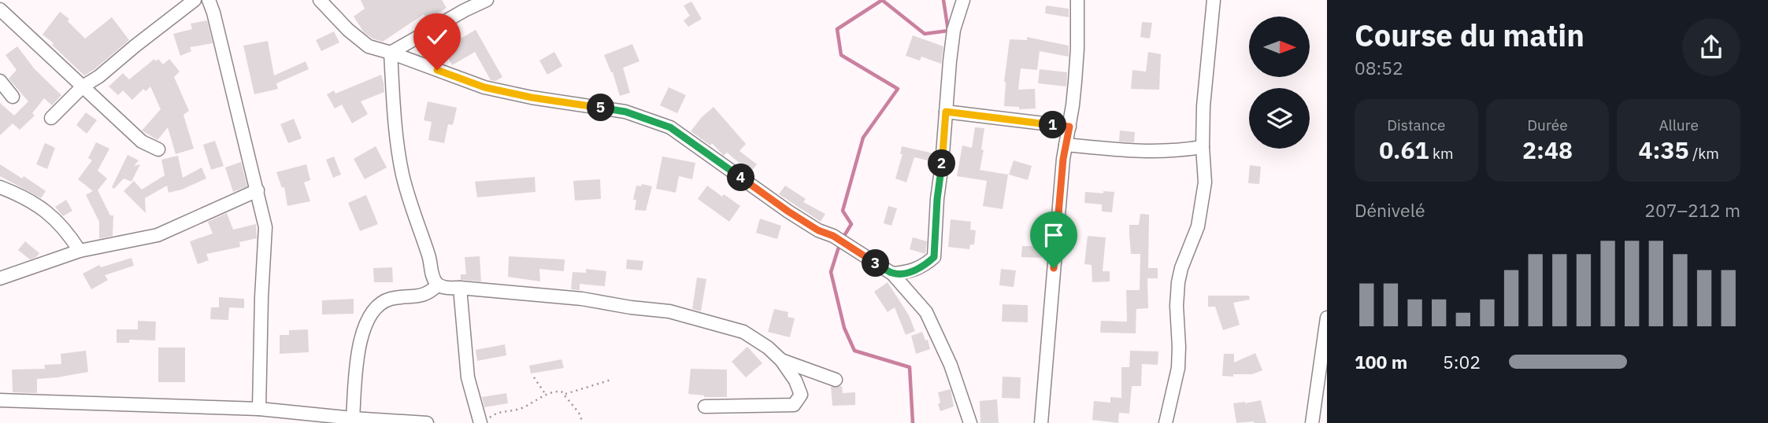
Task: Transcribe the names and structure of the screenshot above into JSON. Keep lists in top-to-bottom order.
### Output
{
  "north": "right",
  "page": {
    "heading": ["Course du matin", "08:52"],
    "pins": [
      "5",
      "1",
      "2",
      "4",
      "3"
    ],
    "stats": [
      ["Distance", "0.61 km"],
      ["Durée", "2:48"],
      ["Allure", "4:35 /km"]
    ],
    "chart": ["Dénivelé", "207–212 m"],
    "list": [
      {
        "name": "100 m",
        "note": "5:02"
      }
    ]
  }
}
